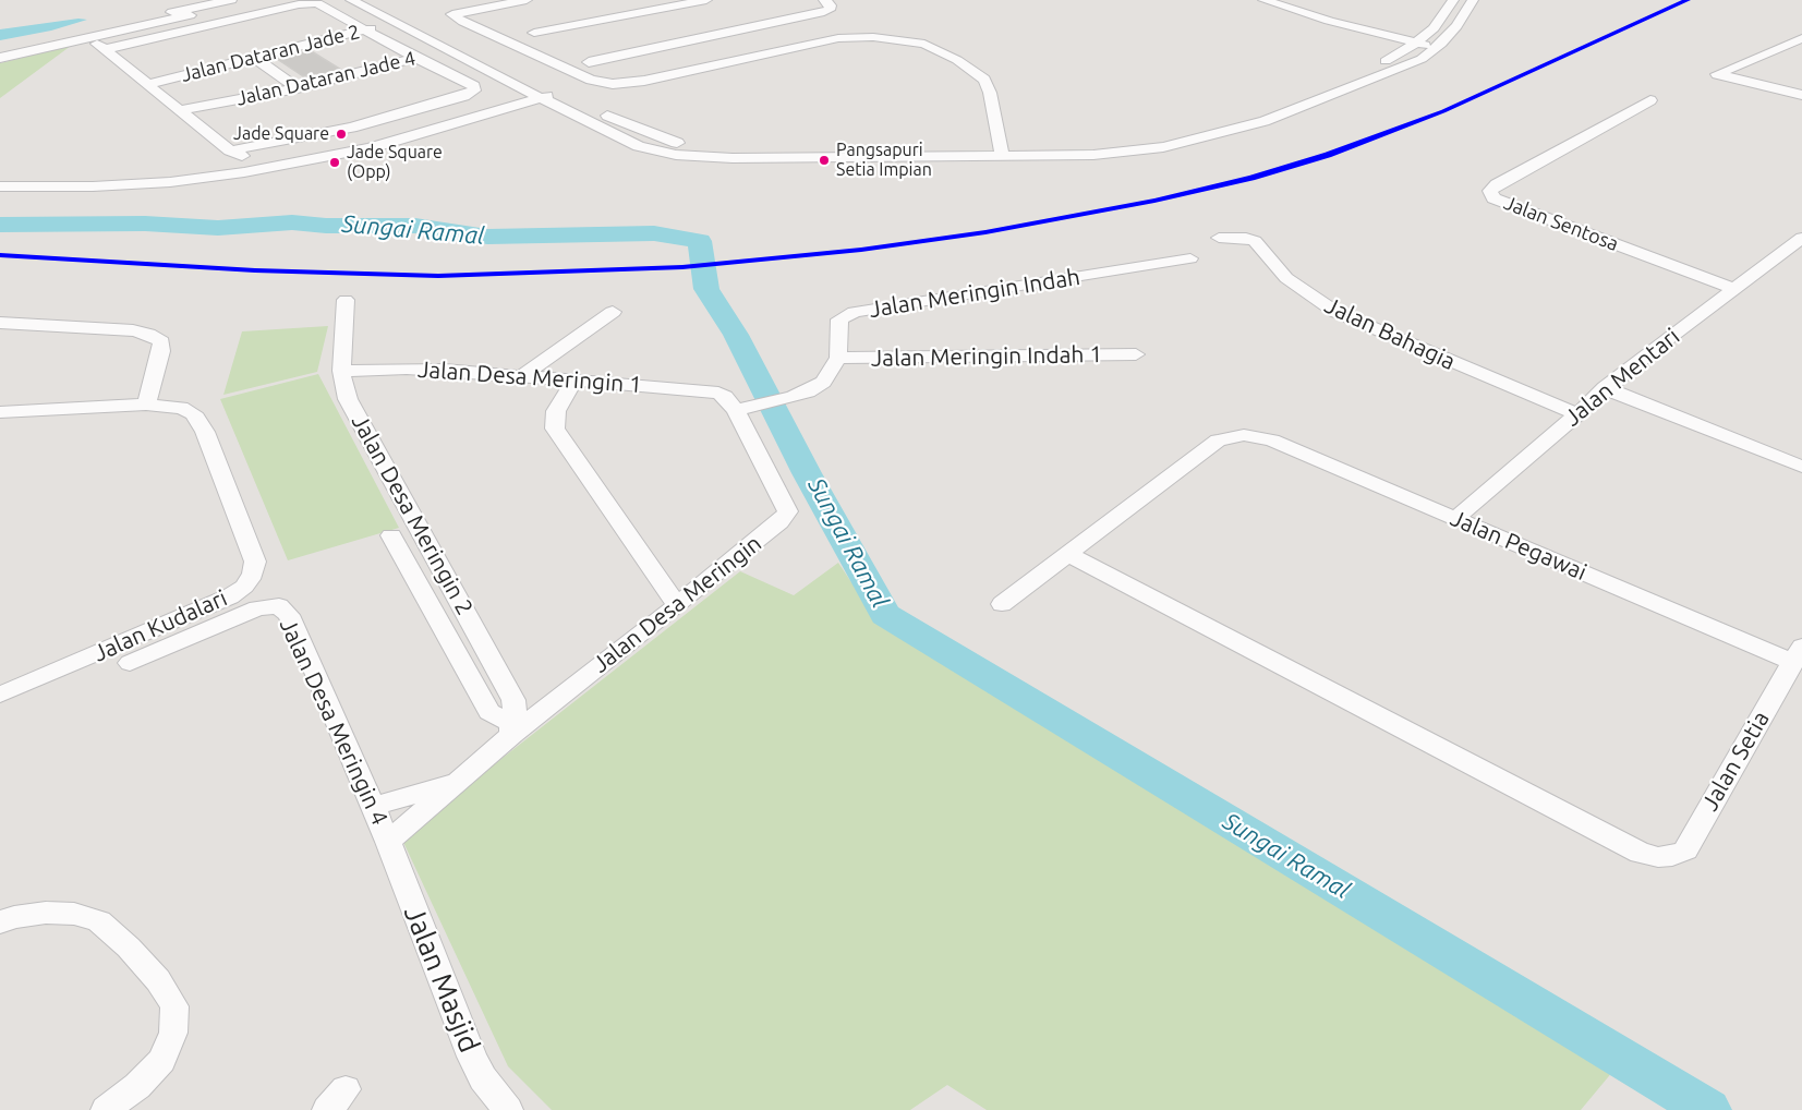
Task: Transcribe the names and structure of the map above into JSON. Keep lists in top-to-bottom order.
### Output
{
  "streets": {
    "street": [
      "Jalan Dataran Jade 2",
      "Jalan Dataran Jade 4",
      "Jalan Sentosa",
      "Jalan Meringin Indah",
      "Jalan Bahagia",
      "Jalan Meringin Indah 1",
      "Jalan Desa Meringin 1",
      "Jalan Mentari",
      "Jalan Desa Meringin 2",
      "Jalan Pegawai",
      "Jalan Desa Meringin",
      "Jalan Kudalari",
      "Jalan Desa Meringin 4",
      "Jalan Setia",
      "Jalan Masjid"
    ]
  },
  "crossings": [
    ["Jalan Sentosa", "Jalan Mentari"],
    ["Jalan Meringin Indah", "Jalan Meringin Indah 1"],
    ["Jalan Bahagia", "Jalan Mentari"],
    ["Jalan Desa Meringin 1", "Jalan Desa Meringin 2"],
    ["Jalan Desa Meringin 1", "Jalan Desa Meringin"],
    ["Jalan Mentari", "Jalan Pegawai"],
    ["Jalan Desa Meringin 2", "Jalan Desa Meringin"],
    ["Jalan Pegawai", "Jalan Setia"],
    ["Jalan Desa Meringin", "Jalan Desa Meringin 4"],
    ["Jalan Desa Meringin", "Jalan Masjid"],
    ["Jalan Desa Meringin 4", "Jalan Masjid"]
  ],
  "water": ["Sungai Ramal"],
  "places": ["Jade Square", "Pangsapuri Setia Impian", "Jade Square (Opp)"]
}
